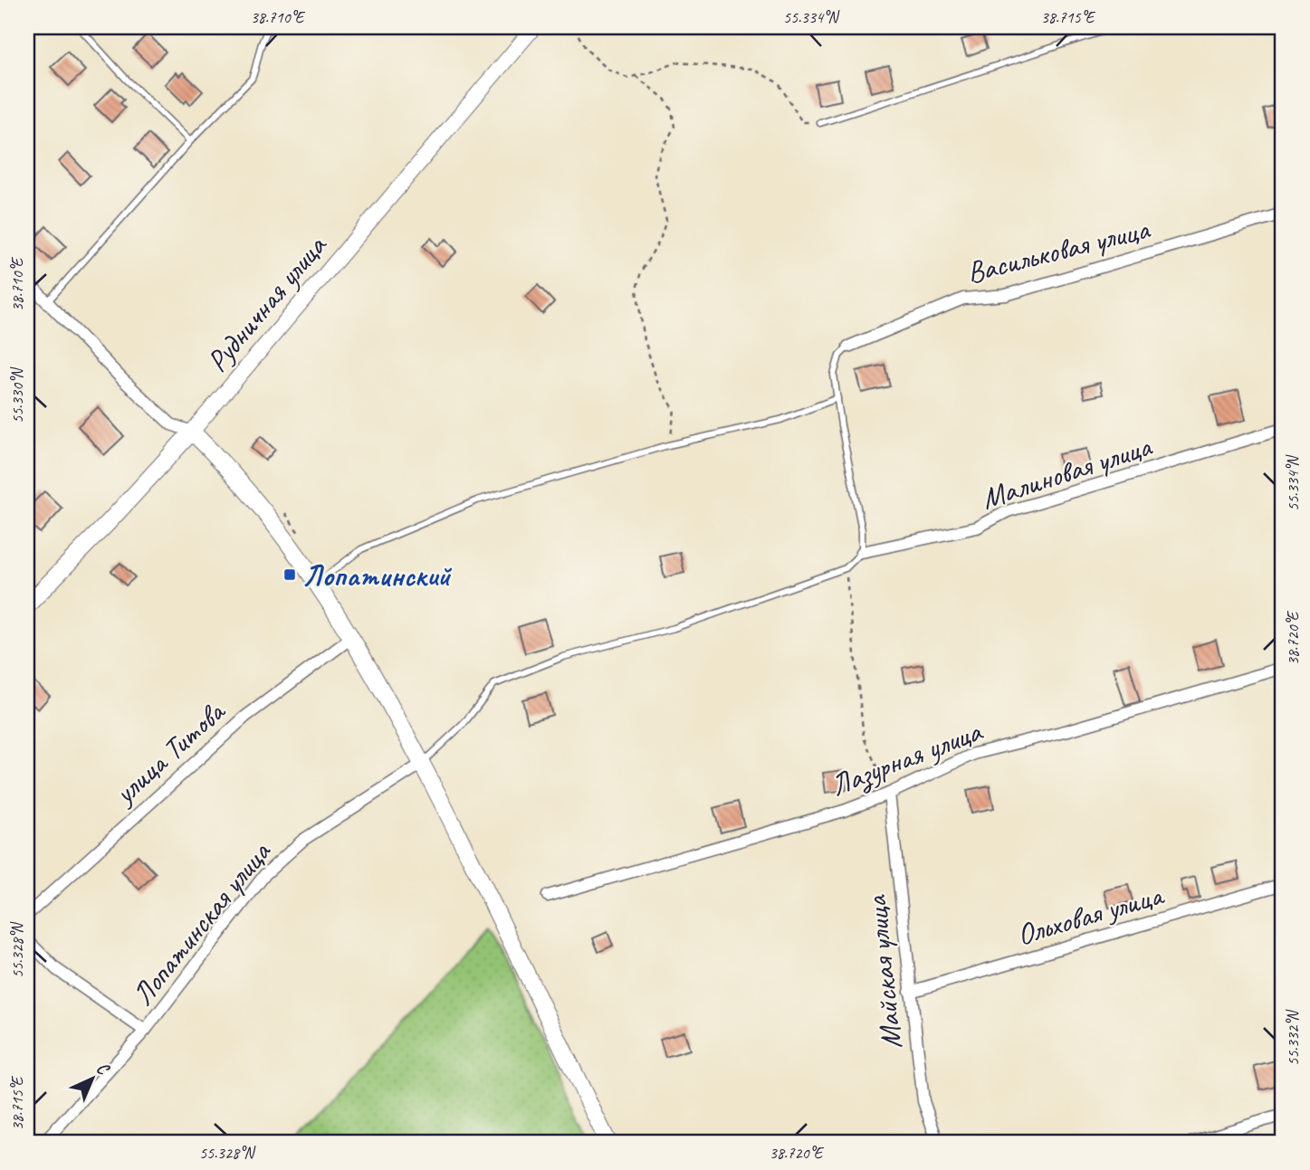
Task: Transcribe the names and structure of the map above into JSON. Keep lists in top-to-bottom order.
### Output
{
  "streets": {
    "main road": ["Рудничная улица"],
    "street": [
      "Васильковая улица",
      "Малиновая улица",
      "улица Титова",
      "Лазурная улица",
      "Ольховая улица",
      "Лопатинская улица",
      "Майская улица"
    ]
  },
  "crossings": [
    ["Лазурная улица", "Майская улица"],
    ["Ольховая улица", "Майская улица"]
  ],
  "places": {
    "transit": ["Лопатинский"]
  },
  "north": "top right",
  "coordinates": [
    "38.710°E",
    "55.334°N",
    "38.715°E",
    "55.330°N",
    "38.720°E",
    "55.328°N",
    "55.332°N"
  ]
}
